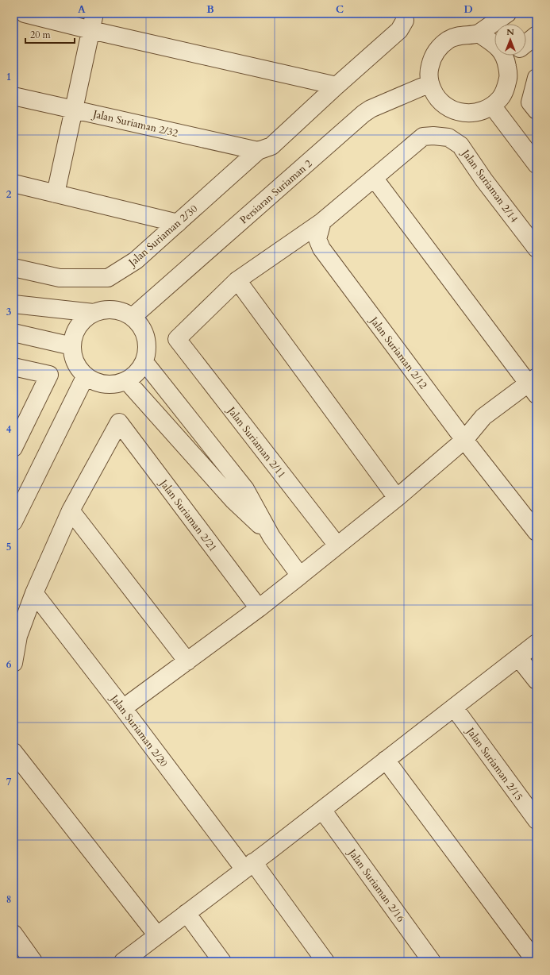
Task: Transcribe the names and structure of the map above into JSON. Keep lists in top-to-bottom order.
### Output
{
  "streets": {
    "street": [
      "Jalan Suriaman 2/32",
      "Jalan Suriaman 2/14",
      "Persiaran Suriaman 2",
      "Jalan Suriaman 2/30",
      "Jalan Suriaman 2/12",
      "Jalan Suriaman 2/11",
      "Jalan Suriaman 2/21",
      "Jalan Suriaman 2/20",
      "Jalan Suriaman 2/15",
      "Jalan Suriaman 2/16"
    ]
  },
  "crossings": [
    ["Jalan Suriaman 2/32", "Jalan Suriaman 2/30"]
  ],
  "scale_bar": "20 m",
  "north": "top",
  "grid": {
    "columns": [
      "A",
      "B",
      "C",
      "D"
    ],
    "rows": [
      "1",
      "2",
      "3",
      "4",
      "5",
      "6",
      "7",
      "8"
    ]
  }
}
